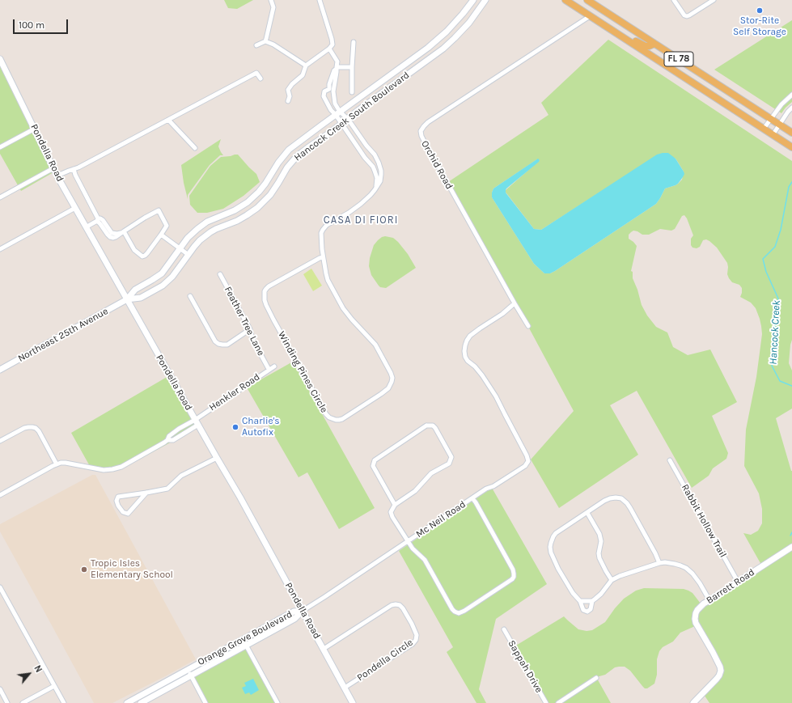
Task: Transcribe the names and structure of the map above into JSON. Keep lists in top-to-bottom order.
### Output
{
  "streets": {
    "main road": ["FL 78"],
    "street": [
      "Hancock Creek South Boulevard",
      "Pondella Road",
      "Orchid Road",
      "Feather Tree Lane",
      "Northeast 25th Avenue",
      "Winding Pines Circle",
      "Henkler Road",
      "Mc Neil Road",
      "Rabbit Hollow Trail",
      "Barrett Road",
      "Orange Grove Boulevard",
      "Pondella Circle",
      "Sappah Drive"
    ]
  },
  "crossings": [
    ["FL 78", "Orchid Road"],
    ["Hancock Creek South Boulevard", "Pondella Road"],
    ["Hancock Creek South Boulevard", "Northeast 25th Avenue"],
    ["Hancock Creek South Boulevard", "Winding Pines Circle"],
    ["Pondella Road", "Northeast 25th Avenue"],
    ["Pondella Road", "Henkler Road"],
    ["Pondella Road", "Mc Neil Road"],
    ["Pondella Road", "Orange Grove Boulevard"],
    ["Pondella Road", "Pondella Circle"],
    ["Orchid Road", "Mc Neil Road"],
    ["Feather Tree Lane", "Henkler Road"],
    ["Mc Neil Road", "Orange Grove Boulevard"],
    ["Rabbit Hollow Trail", "Barrett Road"]
  ],
  "districts": ["CASA DI FIORI"],
  "water": ["Hancock Creek"],
  "places": ["Stor-Rite Self Storage", "Charlie's Autofix", "Tropic Isles Elementary School"],
  "scale_bar": "100 m",
  "north": "top right"
}
